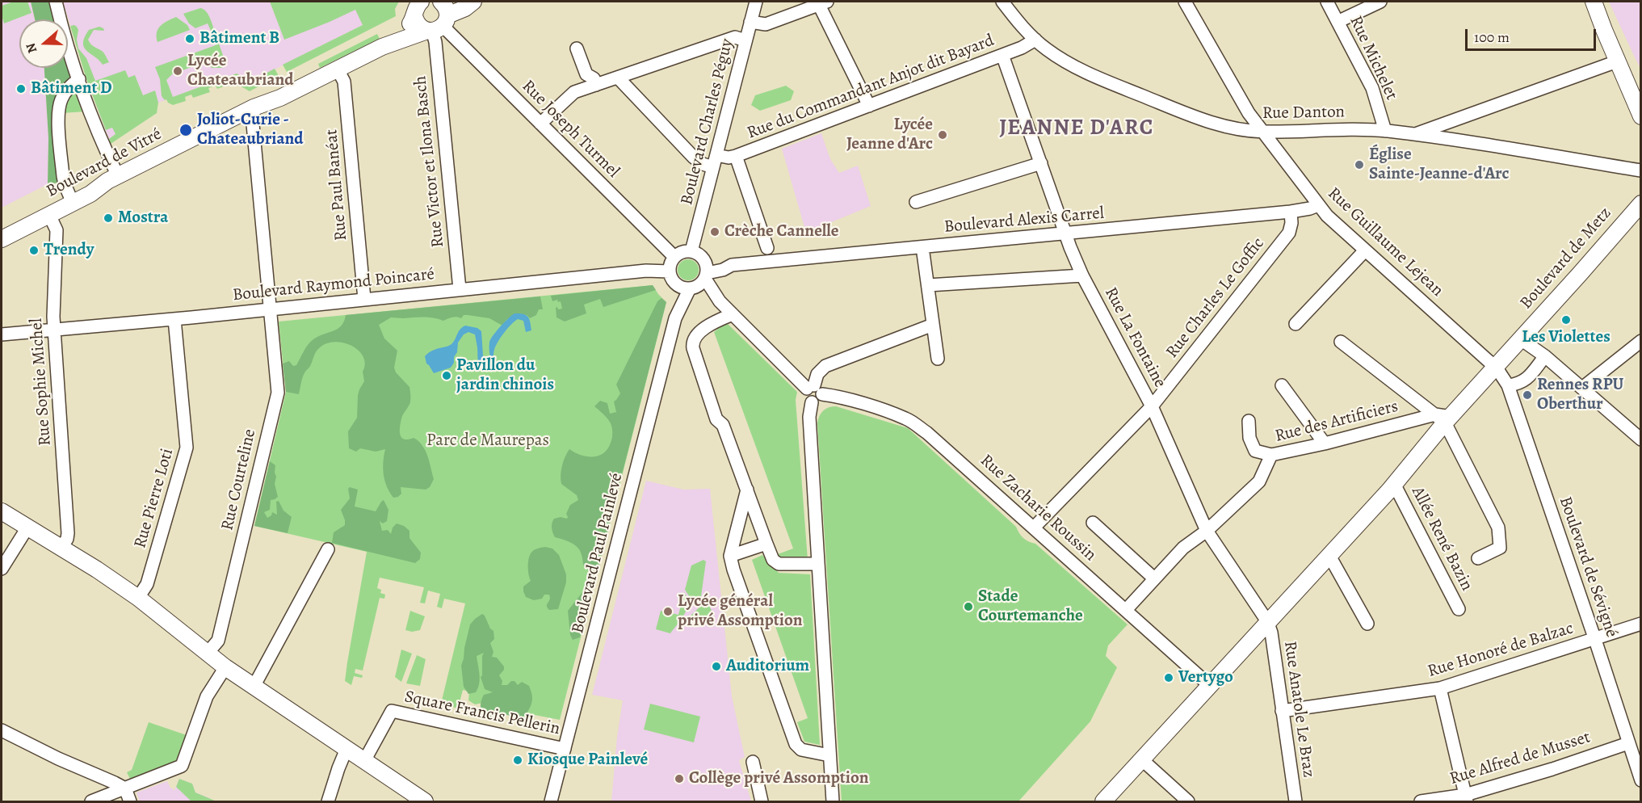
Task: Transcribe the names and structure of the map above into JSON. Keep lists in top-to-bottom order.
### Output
{
  "streets": {
    "main road": ["Boulevard de Vitré", "Boulevard de Metz"],
    "street": [
      "Rue Michelet",
      "Rue du Commandant Anjot dit Bayard",
      "Rue Danton",
      "Boulevard Charles Péguy",
      "Rue Joseph Turmel",
      "Rue Victor et Ilona Basch",
      "Rue Paul Banéat",
      "Boulevard Alexis Carrel",
      "Rue Guillaume Lejean",
      "Boulevard Raymond Poincaré",
      "Rue Charles Le Goffic",
      "Rue La Fontaine",
      "Rue Sophie Michel",
      "Rue des Artificiers",
      "Rue Courteline",
      "Rue Pierre Loti",
      "Rue Zacharie Roussin",
      "Allée René Bazin",
      "Boulevard Paul Painlevé",
      "Boulevard de Sévigné",
      "Rue Honoré de Balzac",
      "Rue Anatole Le Braz",
      "Square Francis Pellerin",
      "Rue Alfred de Musset"
    ]
  },
  "crossings": [
    ["Rue Michelet", "Rue Danton"],
    ["Rue du Commandant Anjot dit Bayard", "Rue Danton"],
    ["Rue du Commandant Anjot dit Bayard", "Boulevard Charles Péguy"],
    ["Rue du Commandant Anjot dit Bayard", "Rue La Fontaine"],
    ["Rue Danton", "Rue Guillaume Lejean"],
    ["Boulevard Charles Péguy", "Rue Joseph Turmel"],
    ["Boulevard Charles Péguy", "Boulevard Alexis Carrel"],
    ["Boulevard Charles Péguy", "Boulevard Raymond Poincaré"],
    ["Boulevard Charles Péguy", "Boulevard Paul Painlevé"],
    ["Rue Joseph Turmel", "Rue Victor et Ilona Basch"],
    ["Rue Joseph Turmel", "Boulevard de Vitré"],
    ["Rue Joseph Turmel", "Boulevard Alexis Carrel"],
    ["Rue Joseph Turmel", "Boulevard Raymond Poincaré"],
    ["Rue Joseph Turmel", "Boulevard Paul Painlevé"],
    ["Rue Victor et Ilona Basch", "Boulevard de Vitré"],
    ["Rue Victor et Ilona Basch", "Boulevard Raymond Poincaré"],
    ["Boulevard de Vitré", "Rue Paul Banéat"],
    ["Boulevard de Vitré", "Rue Sophie Michel"],
    ["Boulevard de Vitré", "Rue Courteline"],
    ["Rue Paul Banéat", "Boulevard Raymond Poincaré"],
    ["Boulevard Alexis Carrel", "Rue Guillaume Lejean"],
    ["Boulevard Alexis Carrel", "Boulevard Raymond Poincaré"],
    ["Boulevard Alexis Carrel", "Rue Charles Le Goffic"],
    ["Boulevard Alexis Carrel", "Rue La Fontaine"],
    ["Boulevard Alexis Carrel", "Boulevard Paul Painlevé"],
    ["Rue Guillaume Lejean", "Boulevard de Metz"],
    ["Rue Guillaume Lejean", "Boulevard de Sévigné"],
    ["Boulevard de Metz", "Rue La Fontaine"],
    ["Boulevard de Metz", "Rue des Artificiers"],
    ["Boulevard de Metz", "Rue Zacharie Roussin"],
    ["Boulevard de Metz", "Allée René Bazin"],
    ["Boulevard de Metz", "Boulevard de Sévigné"],
    ["Boulevard de Metz", "Rue Anatole Le Braz"],
    ["Boulevard Raymond Poincaré", "Rue Sophie Michel"],
    ["Boulevard Raymond Poincaré", "Rue Courteline"],
    ["Boulevard Raymond Poincaré", "Rue Pierre Loti"],
    ["Boulevard Raymond Poincaré", "Boulevard Paul Painlevé"],
    ["Rue Charles Le Goffic", "Rue La Fontaine"],
    ["Rue Charles Le Goffic", "Rue Zacharie Roussin"],
    ["Rue La Fontaine", "Rue des Artificiers"],
    ["Rue La Fontaine", "Rue Anatole Le Braz"],
    ["Rue des Artificiers", "Rue Zacharie Roussin"],
    ["Boulevard Paul Painlevé", "Square Francis Pellerin"],
    ["Boulevard de Sévigné", "Rue Honoré de Balzac"],
    ["Boulevard de Sévigné", "Rue Alfred de Musset"],
    ["Rue Honoré de Balzac", "Rue Anatole Le Braz"]
  ],
  "districts": ["JEANNE D'ARC"],
  "parks": ["Parc de Maurepas"],
  "places": [
    "Bâtiment B",
    "Lycée Chateaubriand",
    "Bâtiment D",
    "Joliot-Curie - Chateaubriand",
    "Lycée Jeanne d'Arc",
    "Église Sainte-Jeanne-d'Arc",
    "Mostra",
    "Crèche Cannelle",
    "Trendy",
    "Les Violettes",
    "Pavillon du jardin chinois",
    "Rennes RPU Oberthur",
    "Stade Courtemanche",
    "Lycée général privé Assomption",
    "Auditorium",
    "Vertygo",
    "Kiosque Painlevé",
    "Collège privé Assomption"
  ],
  "scale_bar": "100 m",
  "north": "left"
}
